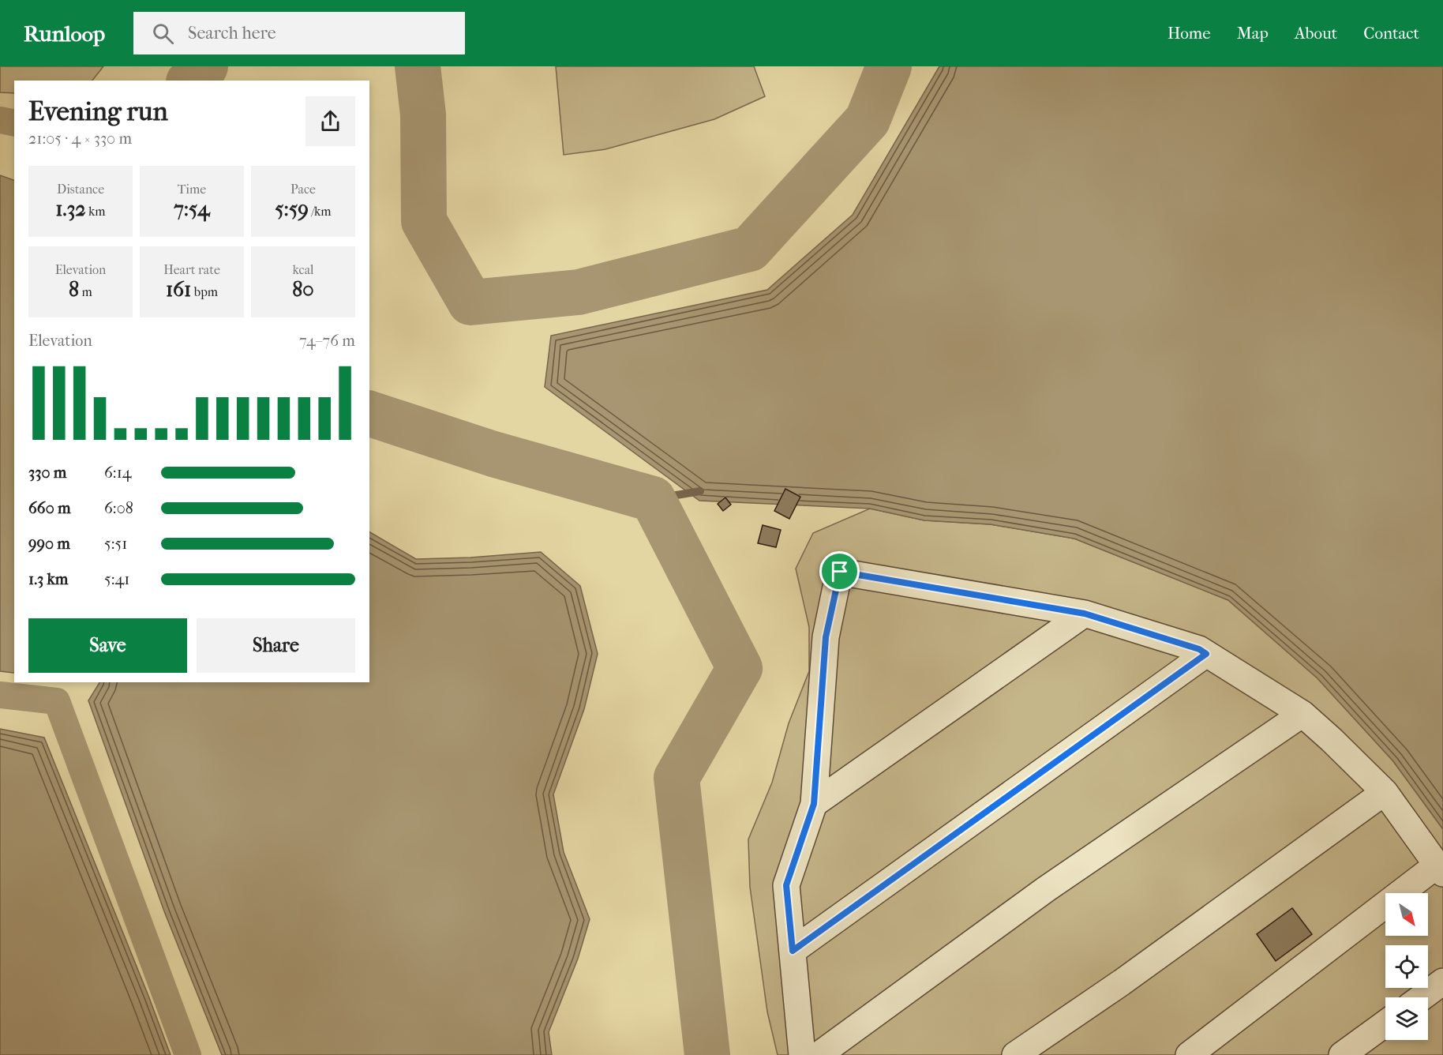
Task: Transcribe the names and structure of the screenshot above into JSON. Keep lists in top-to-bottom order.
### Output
{
  "north": "bottom right",
  "page": {
    "header": "Runloop",
    "search": "Search here",
    "nav": [
      "Home",
      "Map",
      "About",
      "Contact"
    ],
    "heading": ["Evening run", "21:05 · 4 × 330 m"],
    "stats": [
      ["Distance", "1.32 km"],
      ["Time", "7:54"],
      ["Pace", "5:59 /km"],
      ["Elevation", "8 m"],
      ["Heart rate", "161 bpm"],
      ["kcal", "80"]
    ],
    "chart": ["Elevation", "74–76 m"],
    "list": [
      {
        "name": "330 m",
        "note": "6:14"
      },
      {
        "name": "660 m",
        "note": "6:08"
      },
      {
        "name": "990 m",
        "note": "5:51"
      },
      {
        "name": "1.3 km",
        "note": "5:41"
      }
    ],
    "buttons": ["Save", "Share"]
  }
}
